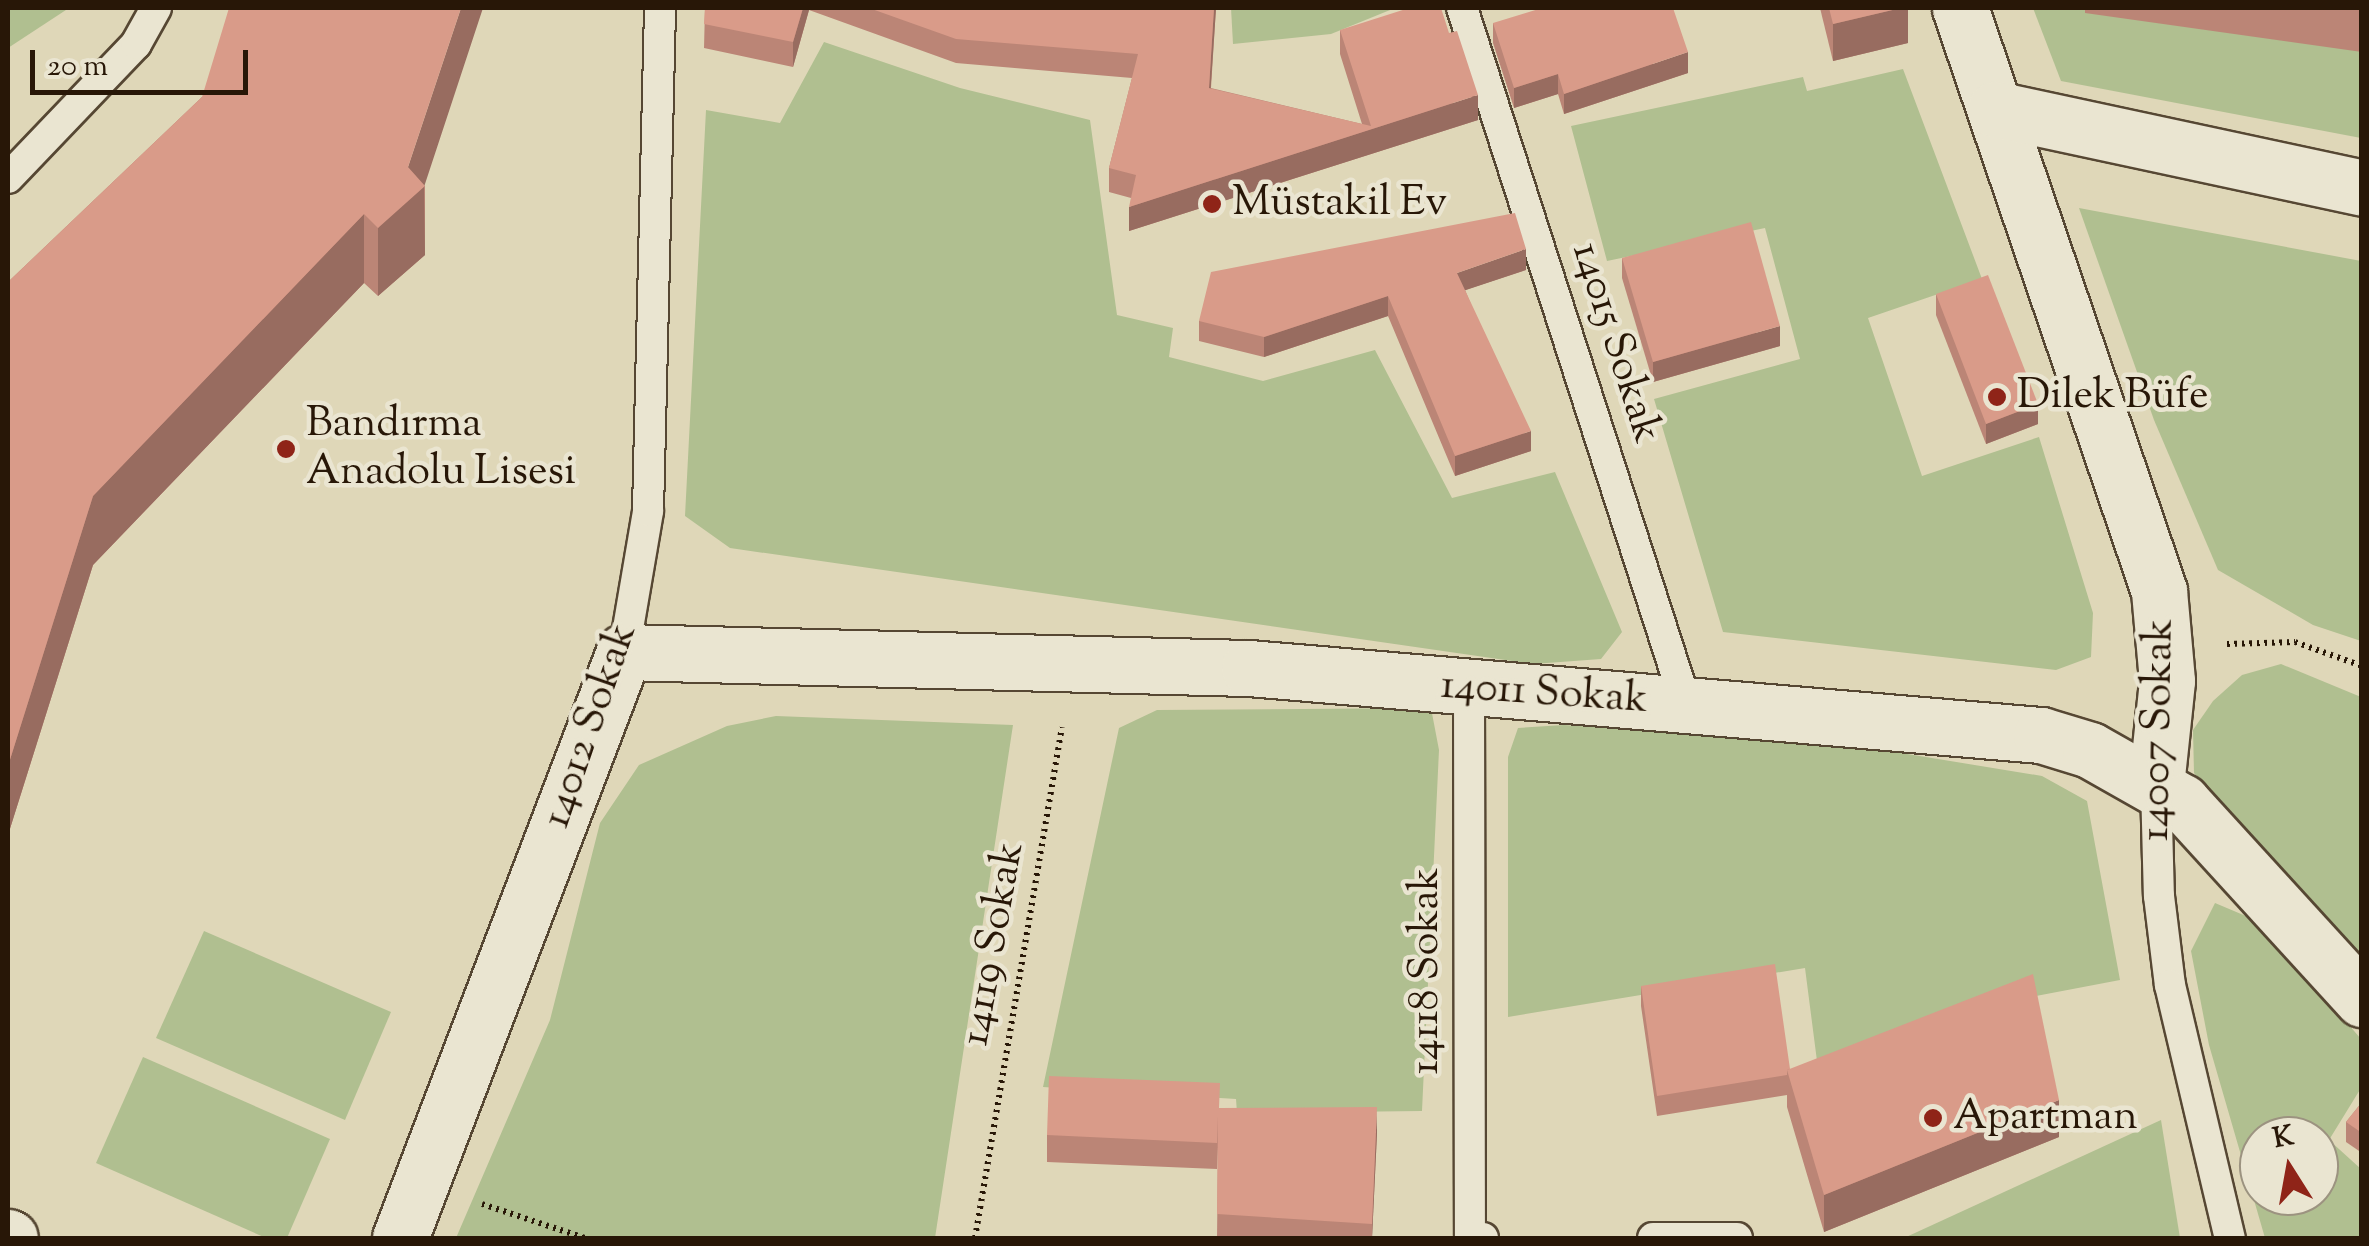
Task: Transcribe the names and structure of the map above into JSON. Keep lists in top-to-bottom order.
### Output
{
  "streets": {
    "street": ["14011 Sokak", "14012 Sokak", "14007 Sokak"],
    "lane": ["14015 Sokak", "14118 Sokak"],
    "path": ["14119 Sokak"]
  },
  "crossings": [
    ["14015 Sokak", "14011 Sokak"],
    ["14011 Sokak", "14012 Sokak"],
    ["14011 Sokak", "14007 Sokak"],
    ["14011 Sokak", "14119 Sokak"],
    ["14011 Sokak", "14118 Sokak"]
  ],
  "places": [
    "Müstakil Ev",
    "Dilek Büfe",
    "Bandırma Anadolu Lisesi",
    "Apartman"
  ],
  "scale_bar": "20 m",
  "north": "top"
}
